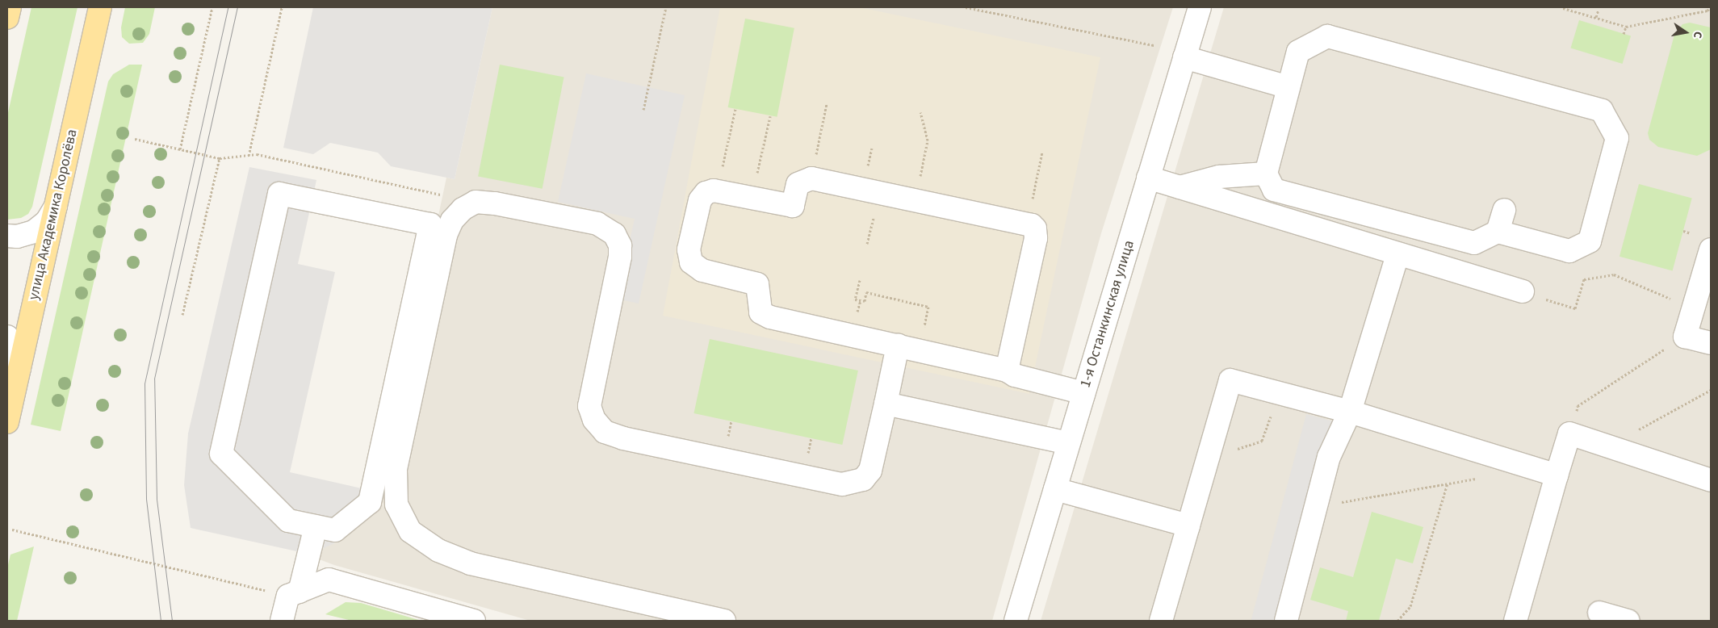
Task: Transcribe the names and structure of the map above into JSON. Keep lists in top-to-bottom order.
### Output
{
  "streets": {
    "main road": ["улица Академика Королёва"],
    "street": ["1-я Останкинская улица"]
  },
  "north": "right"
}
